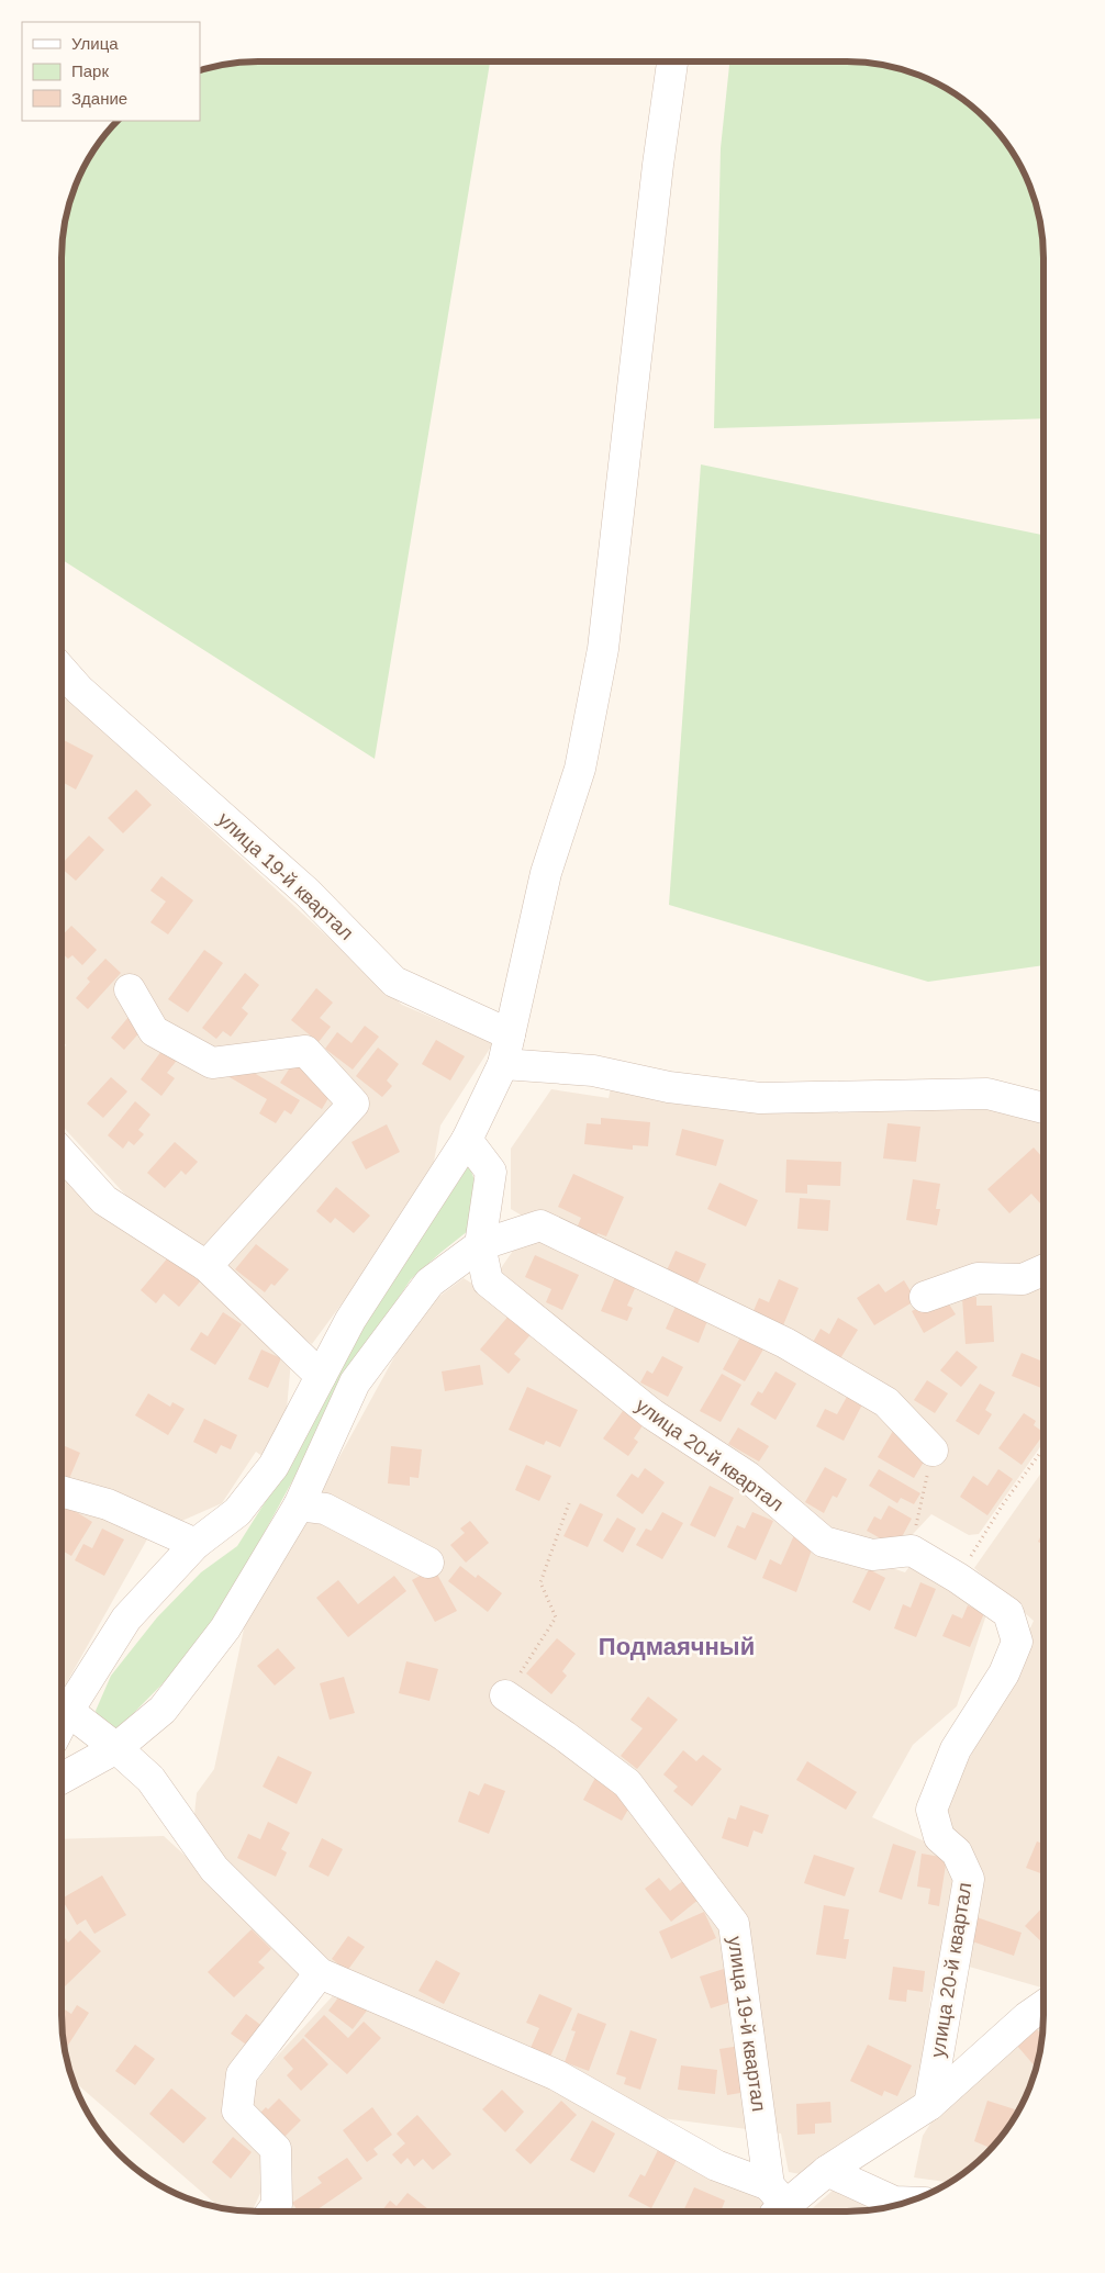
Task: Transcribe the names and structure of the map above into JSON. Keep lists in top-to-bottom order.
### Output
{
  "streets": {
    "street": ["улица 19-й квартал", "улица 20-й квартал"]
  },
  "districts": ["Подмаячный"],
  "legend": ["Улица", "Парк", "Здание"]
}
